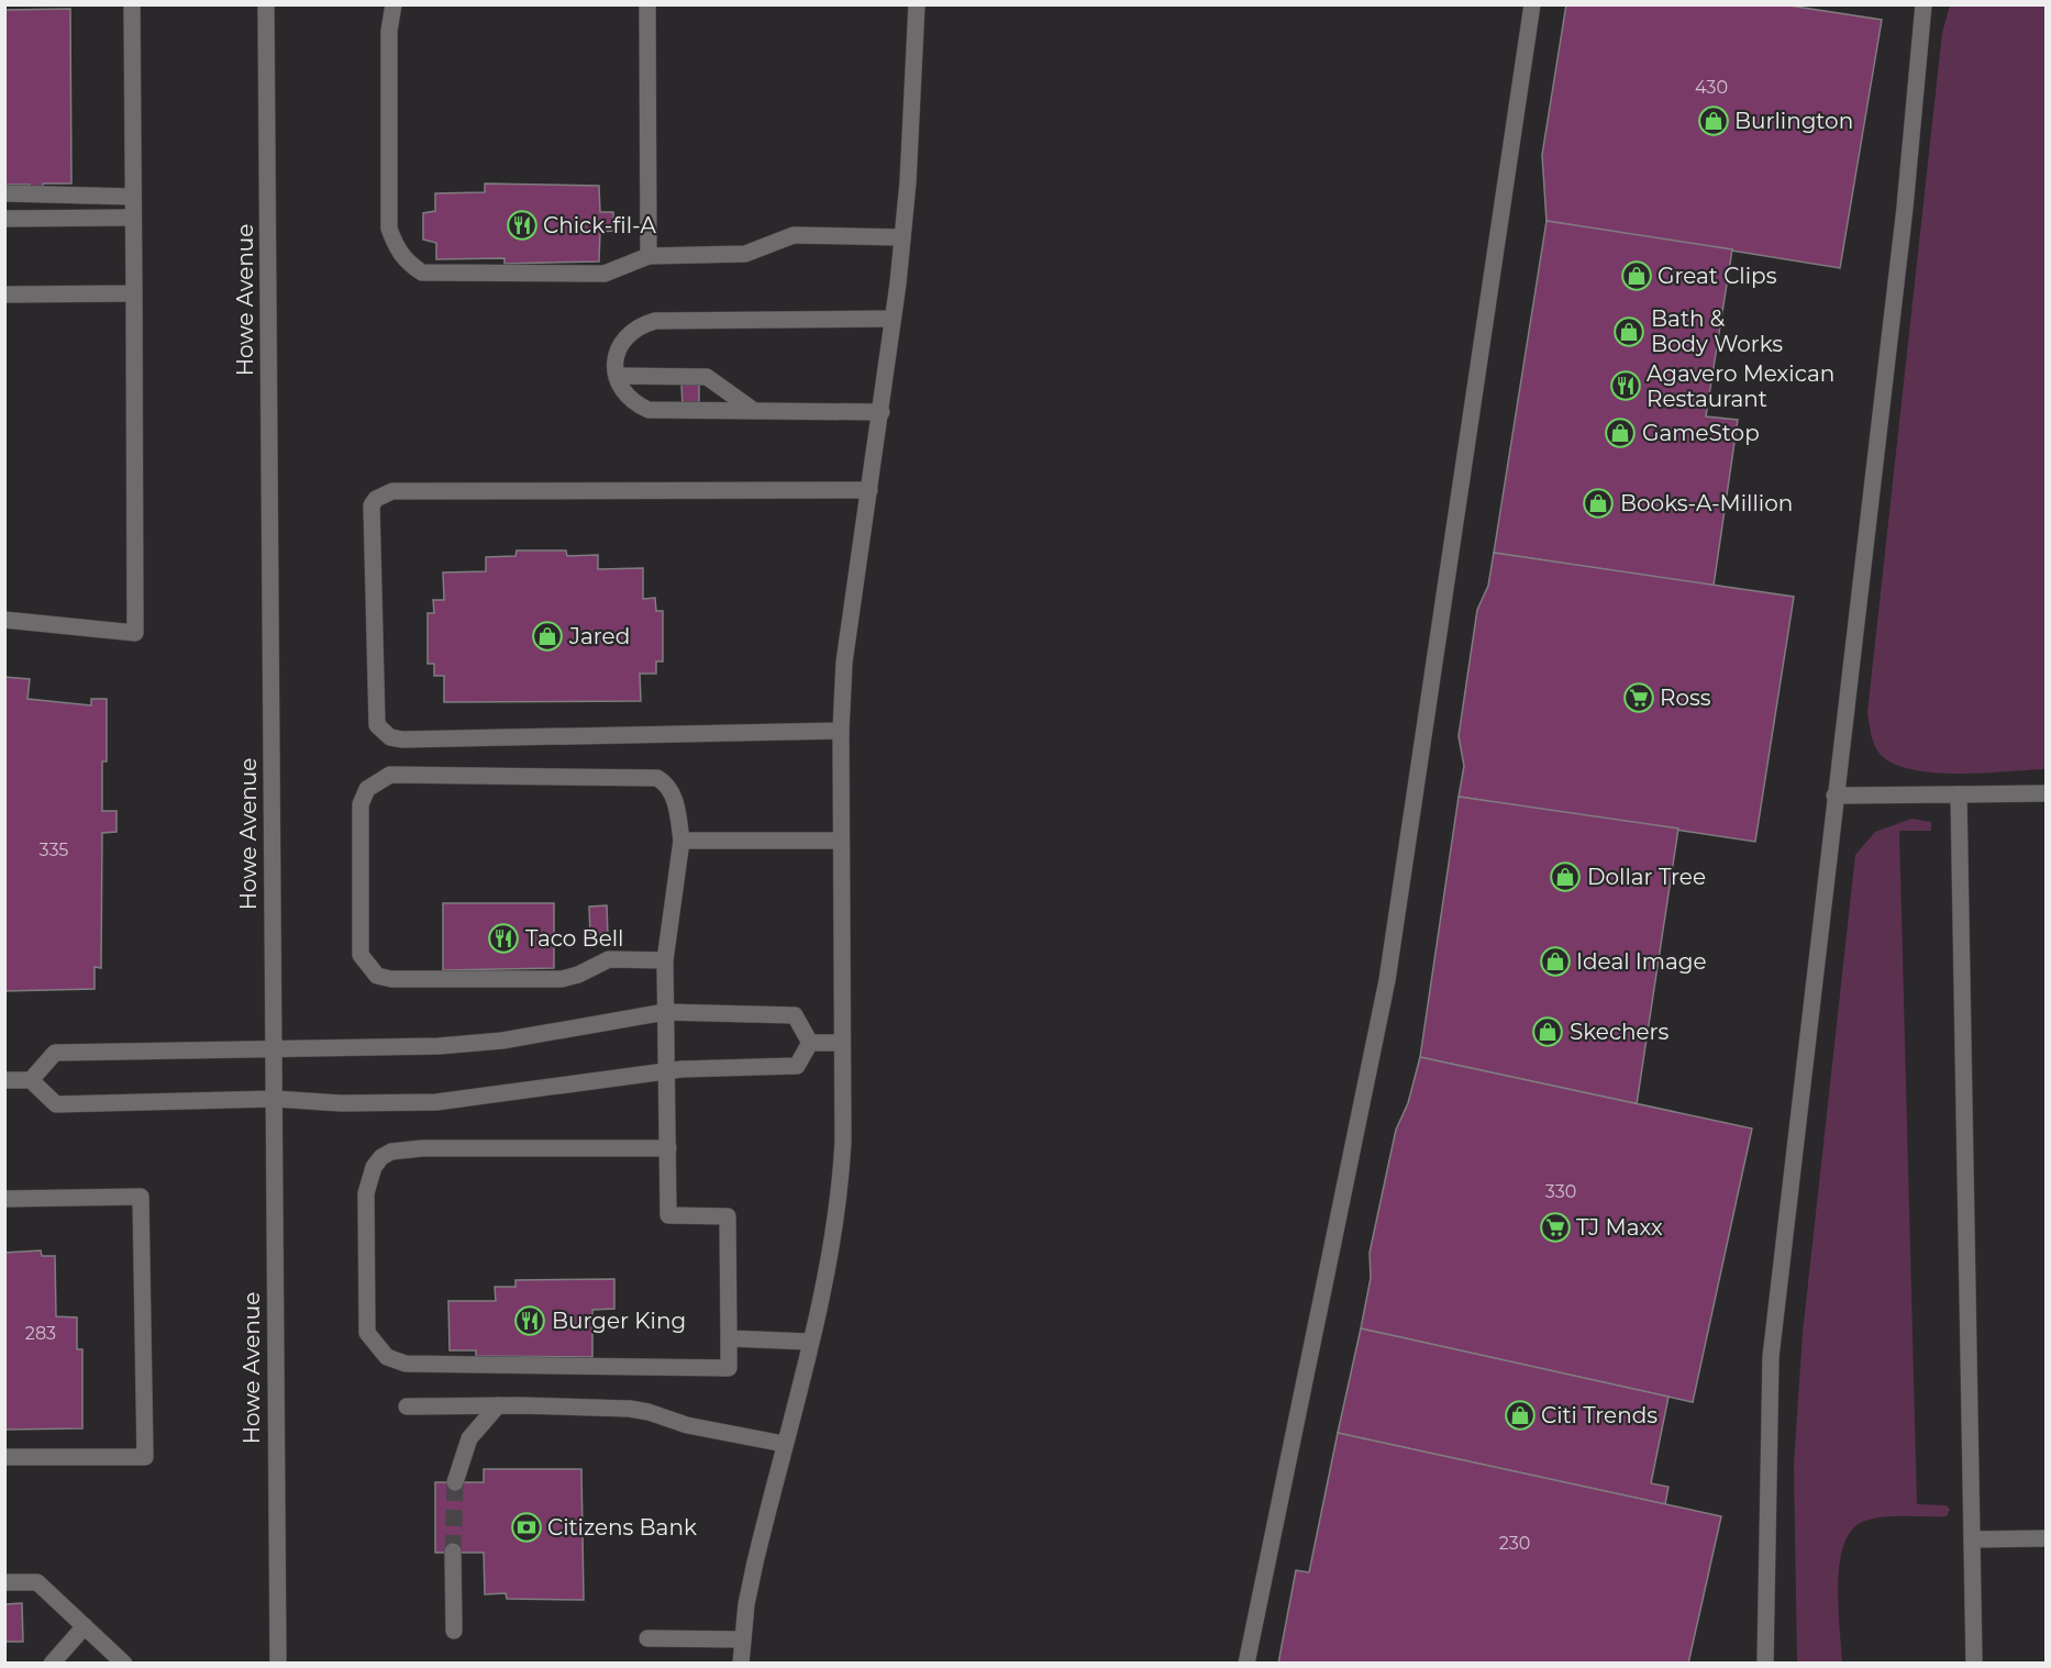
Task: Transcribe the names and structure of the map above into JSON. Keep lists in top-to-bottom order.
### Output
{
  "streets": {
    "street": ["Howe Avenue"]
  },
  "places": {
    "shop": [
      "Burlington",
      "Great Clips",
      "Bath & Body Works",
      "GameStop",
      "Books-A-Million",
      "Jared",
      "Dollar Tree",
      "Ideal Image",
      "Skechers",
      "Citi Trends"
    ],
    "restaurant": [
      "Chick-fil-A",
      "Agavero Mexican Restaurant",
      "Taco Bell",
      "Burger King"
    ],
    "supermarket": ["Ross", "TJ Maxx"],
    "bank": ["Citizens Bank"]
  },
  "house_numbers": [
    "430",
    "335",
    "330",
    "283",
    "230"
  ]
}
